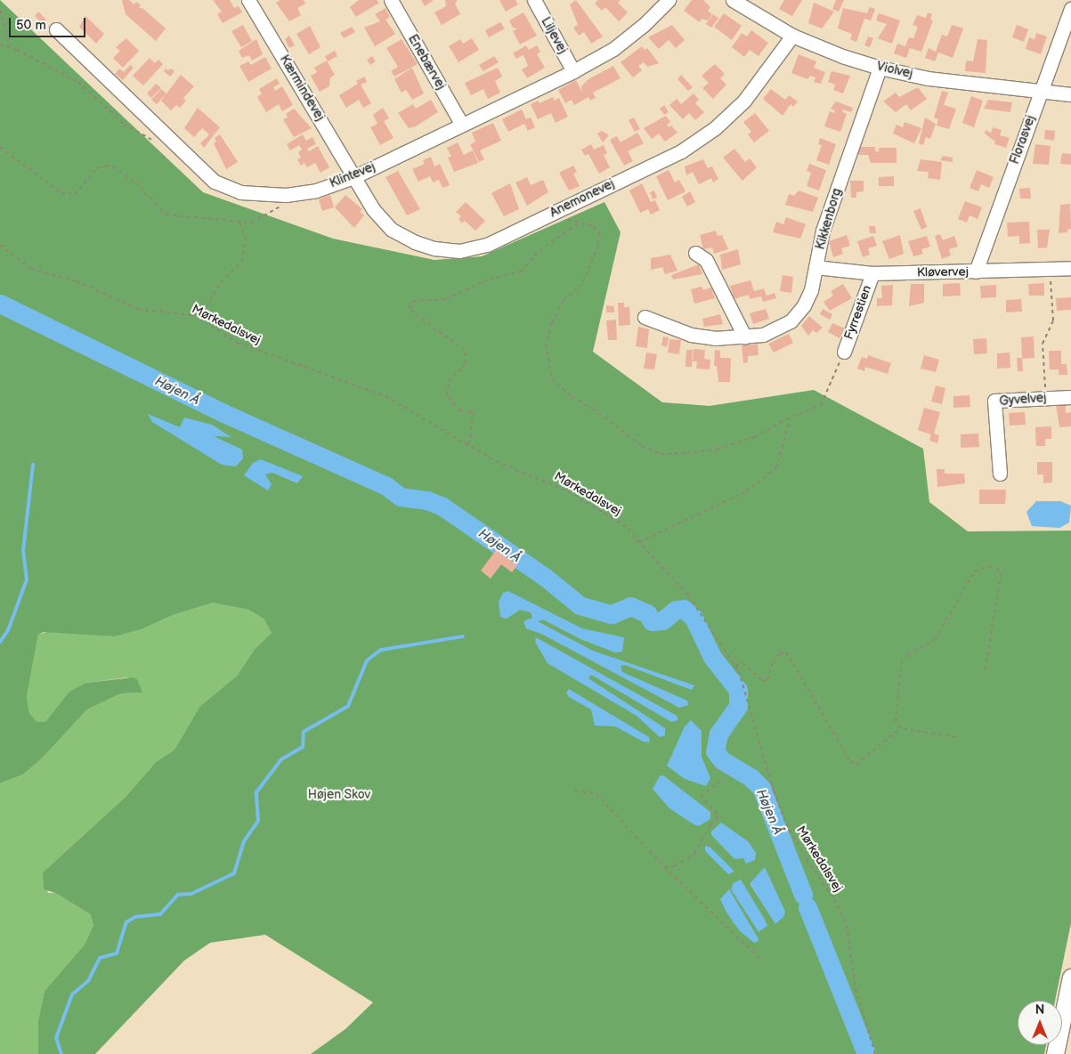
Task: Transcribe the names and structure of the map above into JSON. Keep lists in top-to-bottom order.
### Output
{
  "streets": {
    "street": [
      "Liljevej",
      "Enebærvej",
      "Violvej",
      "Kærmindevej",
      "Florasvej",
      "Klintevej",
      "Anemonevej",
      "Kikkenborg",
      "Kløvervej",
      "Fyrrestien",
      "Gyvelvej"
    ],
    "path": ["Mørkedalsvej"]
  },
  "crossings": [
    ["Liljevej", "Klintevej"],
    ["Enebærvej", "Klintevej"],
    ["Violvej", "Florasvej"],
    ["Violvej", "Anemonevej"],
    ["Violvej", "Kikkenborg"],
    ["Kærmindevej", "Klintevej"],
    ["Kærmindevej", "Anemonevej"],
    ["Florasvej", "Kløvervej"],
    ["Klintevej", "Anemonevej"],
    ["Kikkenborg", "Kløvervej"],
    ["Kløvervej", "Fyrrestien"]
  ],
  "water": ["Højen Å"],
  "parks": ["Højen Skov"],
  "scale_bar": "50 m",
  "north": "top"
}
